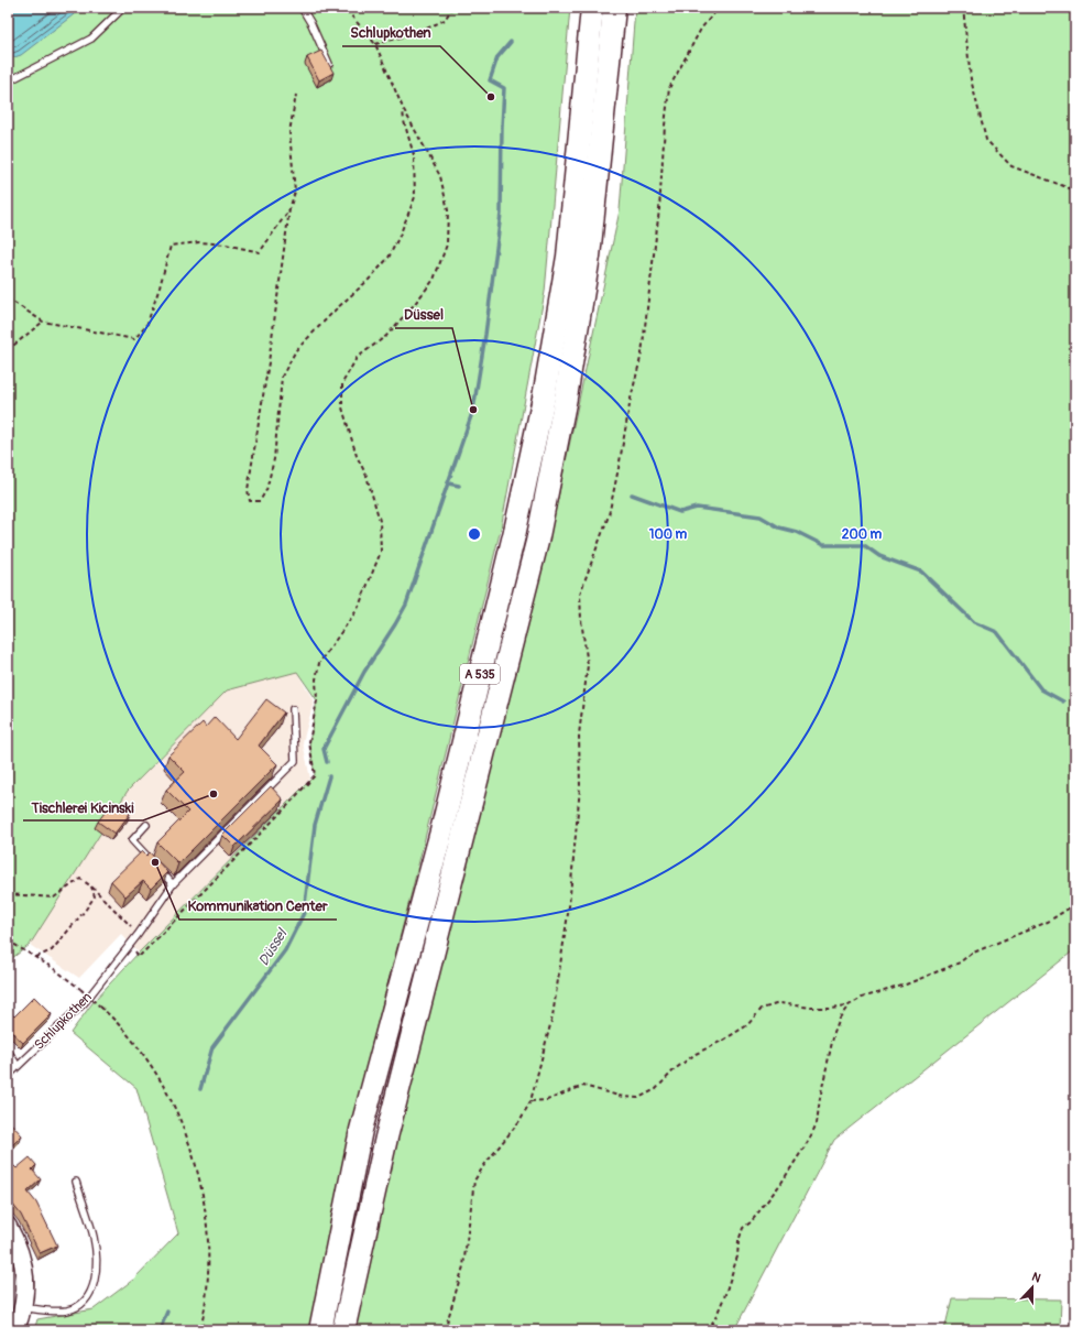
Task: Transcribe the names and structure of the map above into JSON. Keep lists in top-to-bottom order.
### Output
{
  "streets": {
    "highway": ["A 535"],
    "lane": ["Schlupkothen"]
  },
  "water": ["Düssel"],
  "places": [
    "Schlupkothen",
    "Düssel",
    "Tischlerei Kicinski",
    "Kommunikation Center"
  ],
  "north": "top",
  "rings": ["100 m", "200 m"]
}
